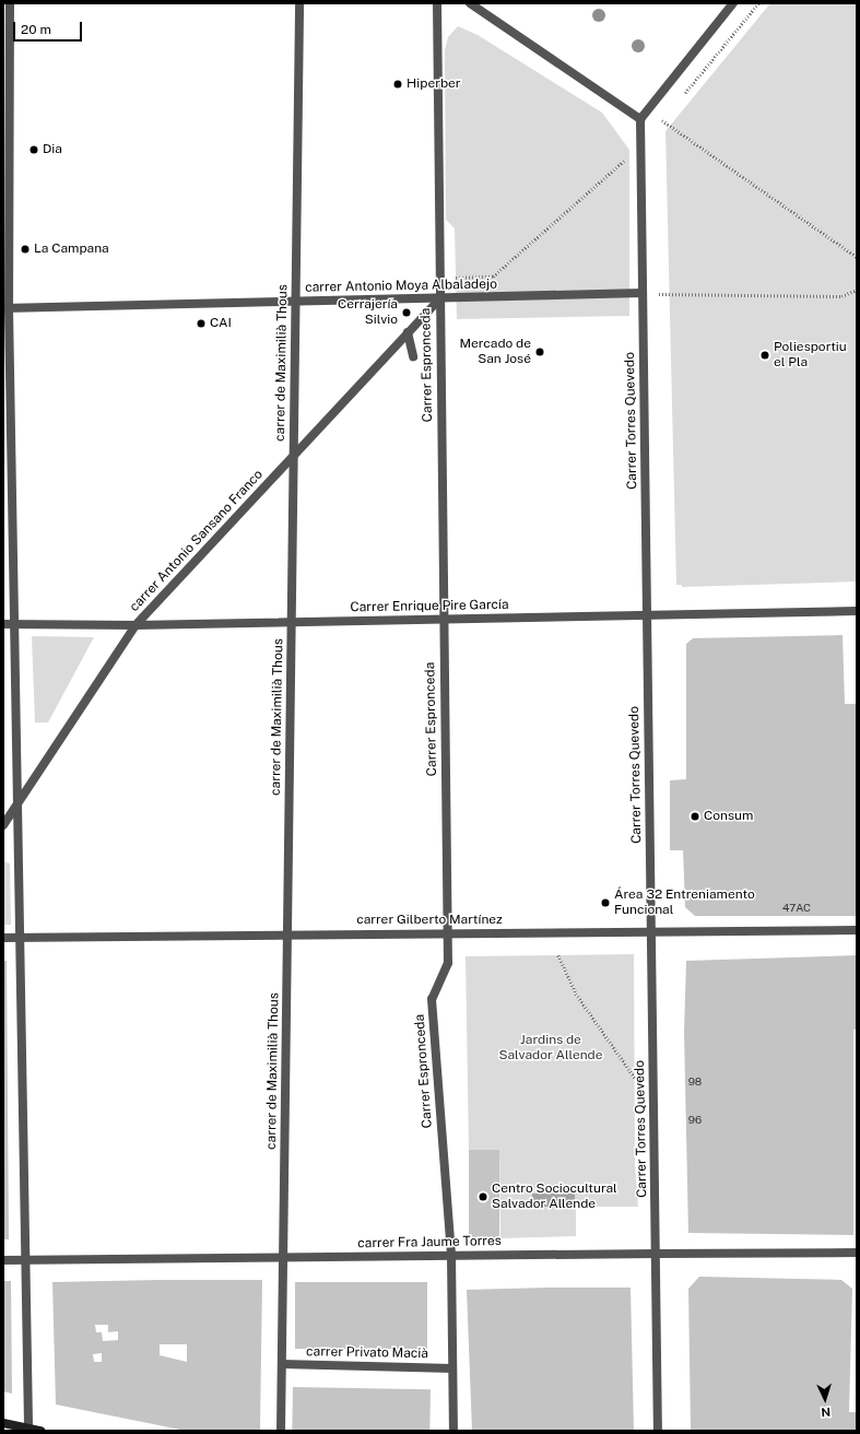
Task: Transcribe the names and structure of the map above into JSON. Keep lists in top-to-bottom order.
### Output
{
  "streets": {
    "street": [
      "carrer Antonio Moya Albaladejo",
      "carrer de Maximilià Thous",
      "Carrer Espronceda",
      "Carrer Torres Quevedo",
      "carrer Antonio Sansano Franco",
      "Carrer Enrique Pire García",
      "carrer Gilberto Martínez",
      "carrer Fra Jaume Torres",
      "carrer Privato Macià"
    ]
  },
  "crossings": [
    ["carrer Antonio Moya Albaladejo", "carrer de Maximilià Thous"],
    ["carrer Antonio Moya Albaladejo", "Carrer Espronceda"],
    ["carrer Antonio Moya Albaladejo", "Carrer Torres Quevedo"],
    ["carrer Antonio Moya Albaladejo", "carrer Antonio Sansano Franco"],
    ["carrer de Maximilià Thous", "carrer Antonio Sansano Franco"],
    ["carrer de Maximilià Thous", "Carrer Enrique Pire García"],
    ["carrer de Maximilià Thous", "carrer Gilberto Martínez"],
    ["carrer de Maximilià Thous", "carrer Fra Jaume Torres"],
    ["carrer de Maximilià Thous", "carrer Privato Macià"],
    ["Carrer Espronceda", "carrer Antonio Sansano Franco"],
    ["Carrer Espronceda", "Carrer Enrique Pire García"],
    ["Carrer Espronceda", "carrer Gilberto Martínez"],
    ["Carrer Espronceda", "carrer Fra Jaume Torres"],
    ["Carrer Espronceda", "carrer Privato Macià"],
    ["Carrer Torres Quevedo", "Carrer Enrique Pire García"],
    ["Carrer Torres Quevedo", "carrer Gilberto Martínez"],
    ["Carrer Torres Quevedo", "carrer Fra Jaume Torres"],
    ["carrer Antonio Sansano Franco", "Carrer Enrique Pire García"]
  ],
  "parks": ["Jardins de Salvador Allende"],
  "places": [
    "Hiperber",
    "Dia",
    "La Campana",
    "Cerrajería Silvio",
    "CAI",
    "Mercado de San José",
    "Poliesportiu el Pla",
    "Consum",
    "Área 32 Entreniamento Funcional",
    "Centro Sociocultural Salvador Allende"
  ],
  "house_numbers": ["47AC", "98", "96"],
  "scale_bar": "20 m",
  "north": "bottom"
}
